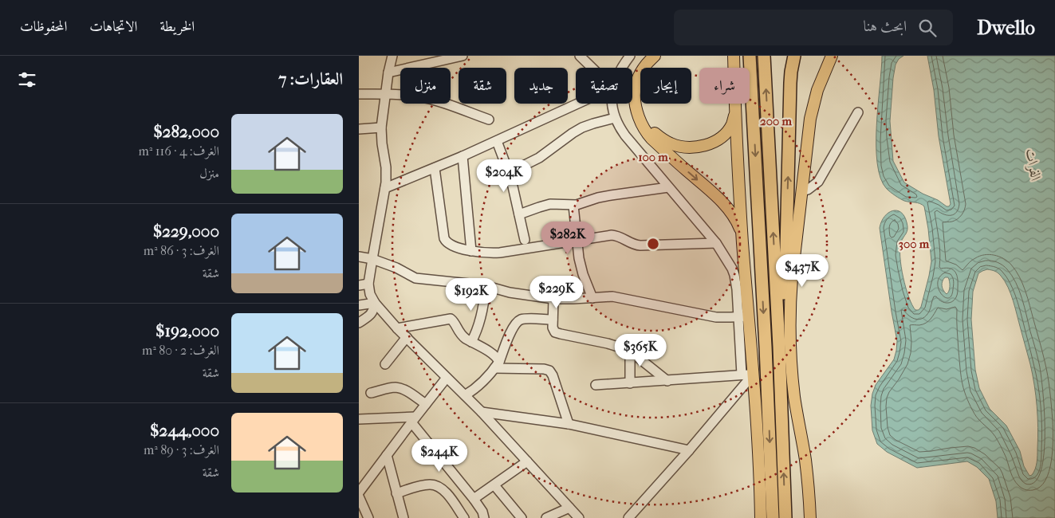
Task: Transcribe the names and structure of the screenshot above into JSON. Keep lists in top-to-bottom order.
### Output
{
  "water": ["الفرات"],
  "page": {
    "header": "Dwello",
    "search": "ابحث هنا",
    "nav": ["الخريطة", "الاتجاهات", "المحفوظات"],
    "heading": "العقارات: 7",
    "chip": [
      "شراء",
      "إيجار",
      "تصفية",
      "جديد",
      "شقة",
      "منزل"
    ],
    "list": [
      {
        "name": "$282,000",
        "note": "الغرف: 4 · 116 m² · منزل"
      },
      {
        "name": "$229,000",
        "note": "الغرف: 3 · 86 m² · شقة"
      },
      {
        "name": "$192,000",
        "note": "الغرف: 2 · 80 m² · شقة"
      },
      {
        "name": "$244,000",
        "note": "الغرف: 3 · 89 m² · شقة"
      }
    ],
    "price": [
      "$204K",
      "$282K",
      "$437K",
      "$229K",
      "$192K",
      "$365K",
      "$244K"
    ]
  },
  "rings": ["200 m", "100 m", "300 m"]
}
